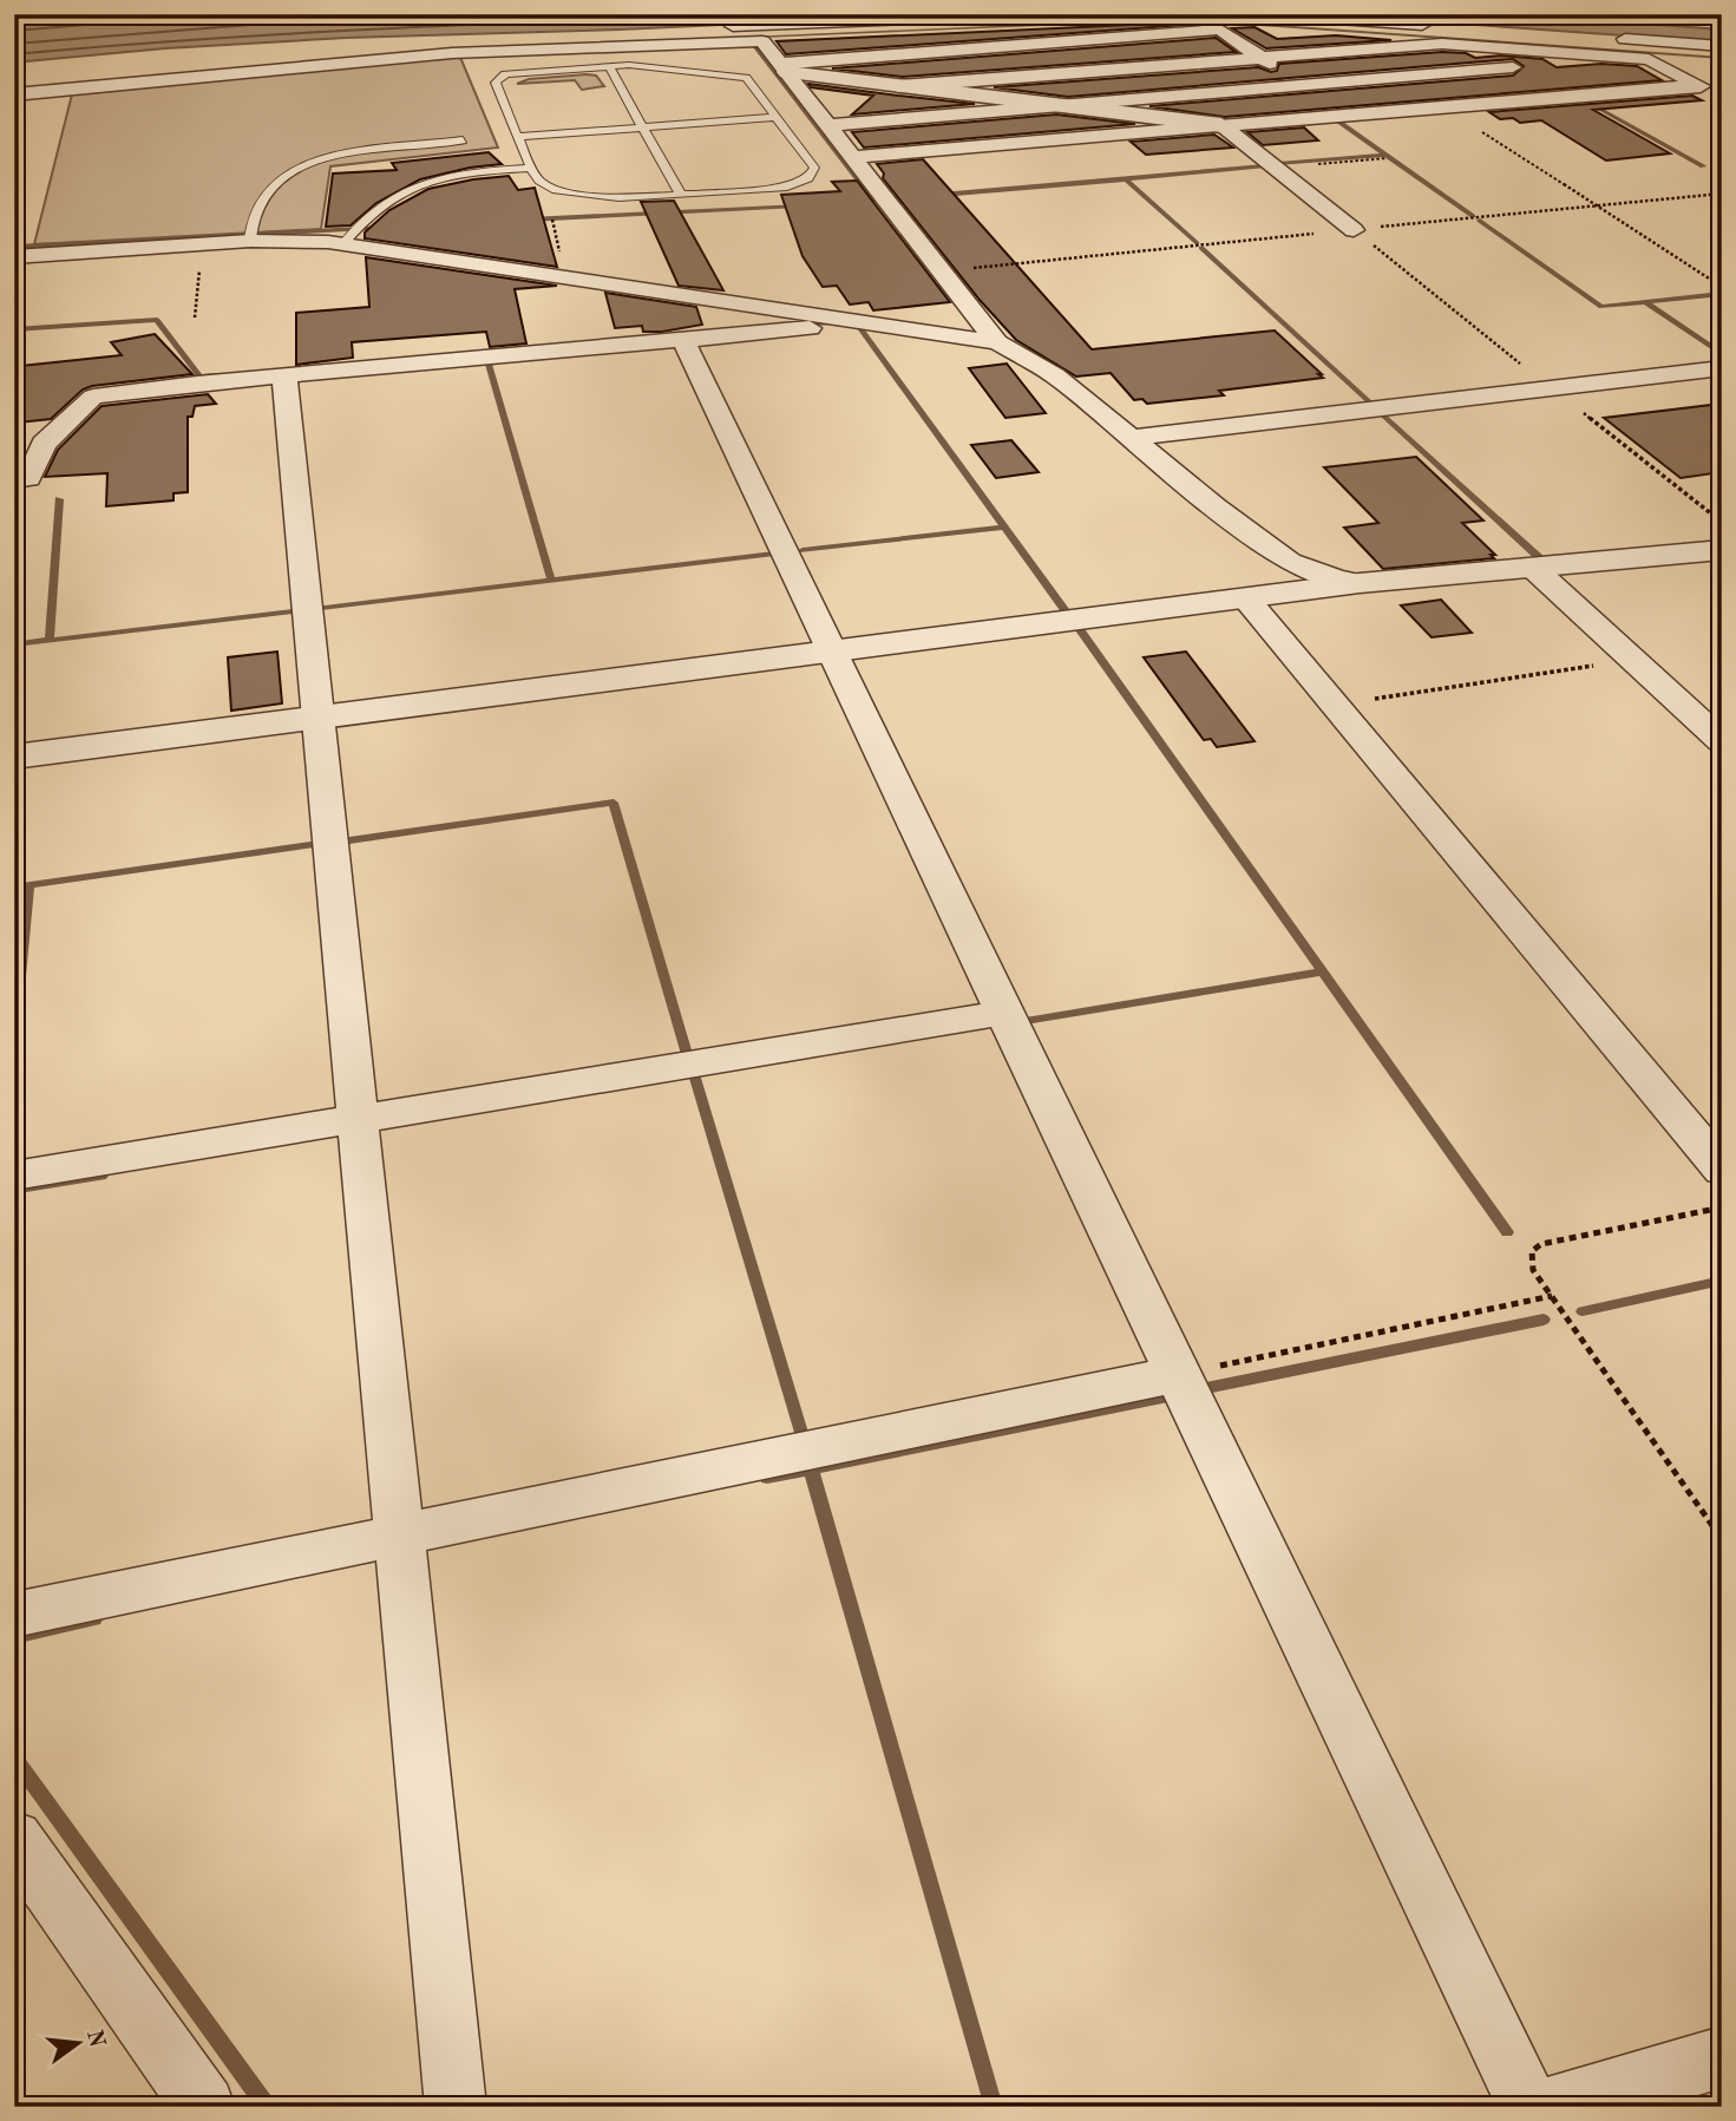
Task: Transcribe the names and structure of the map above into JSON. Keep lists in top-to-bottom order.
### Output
{
  "north": "right"
}
